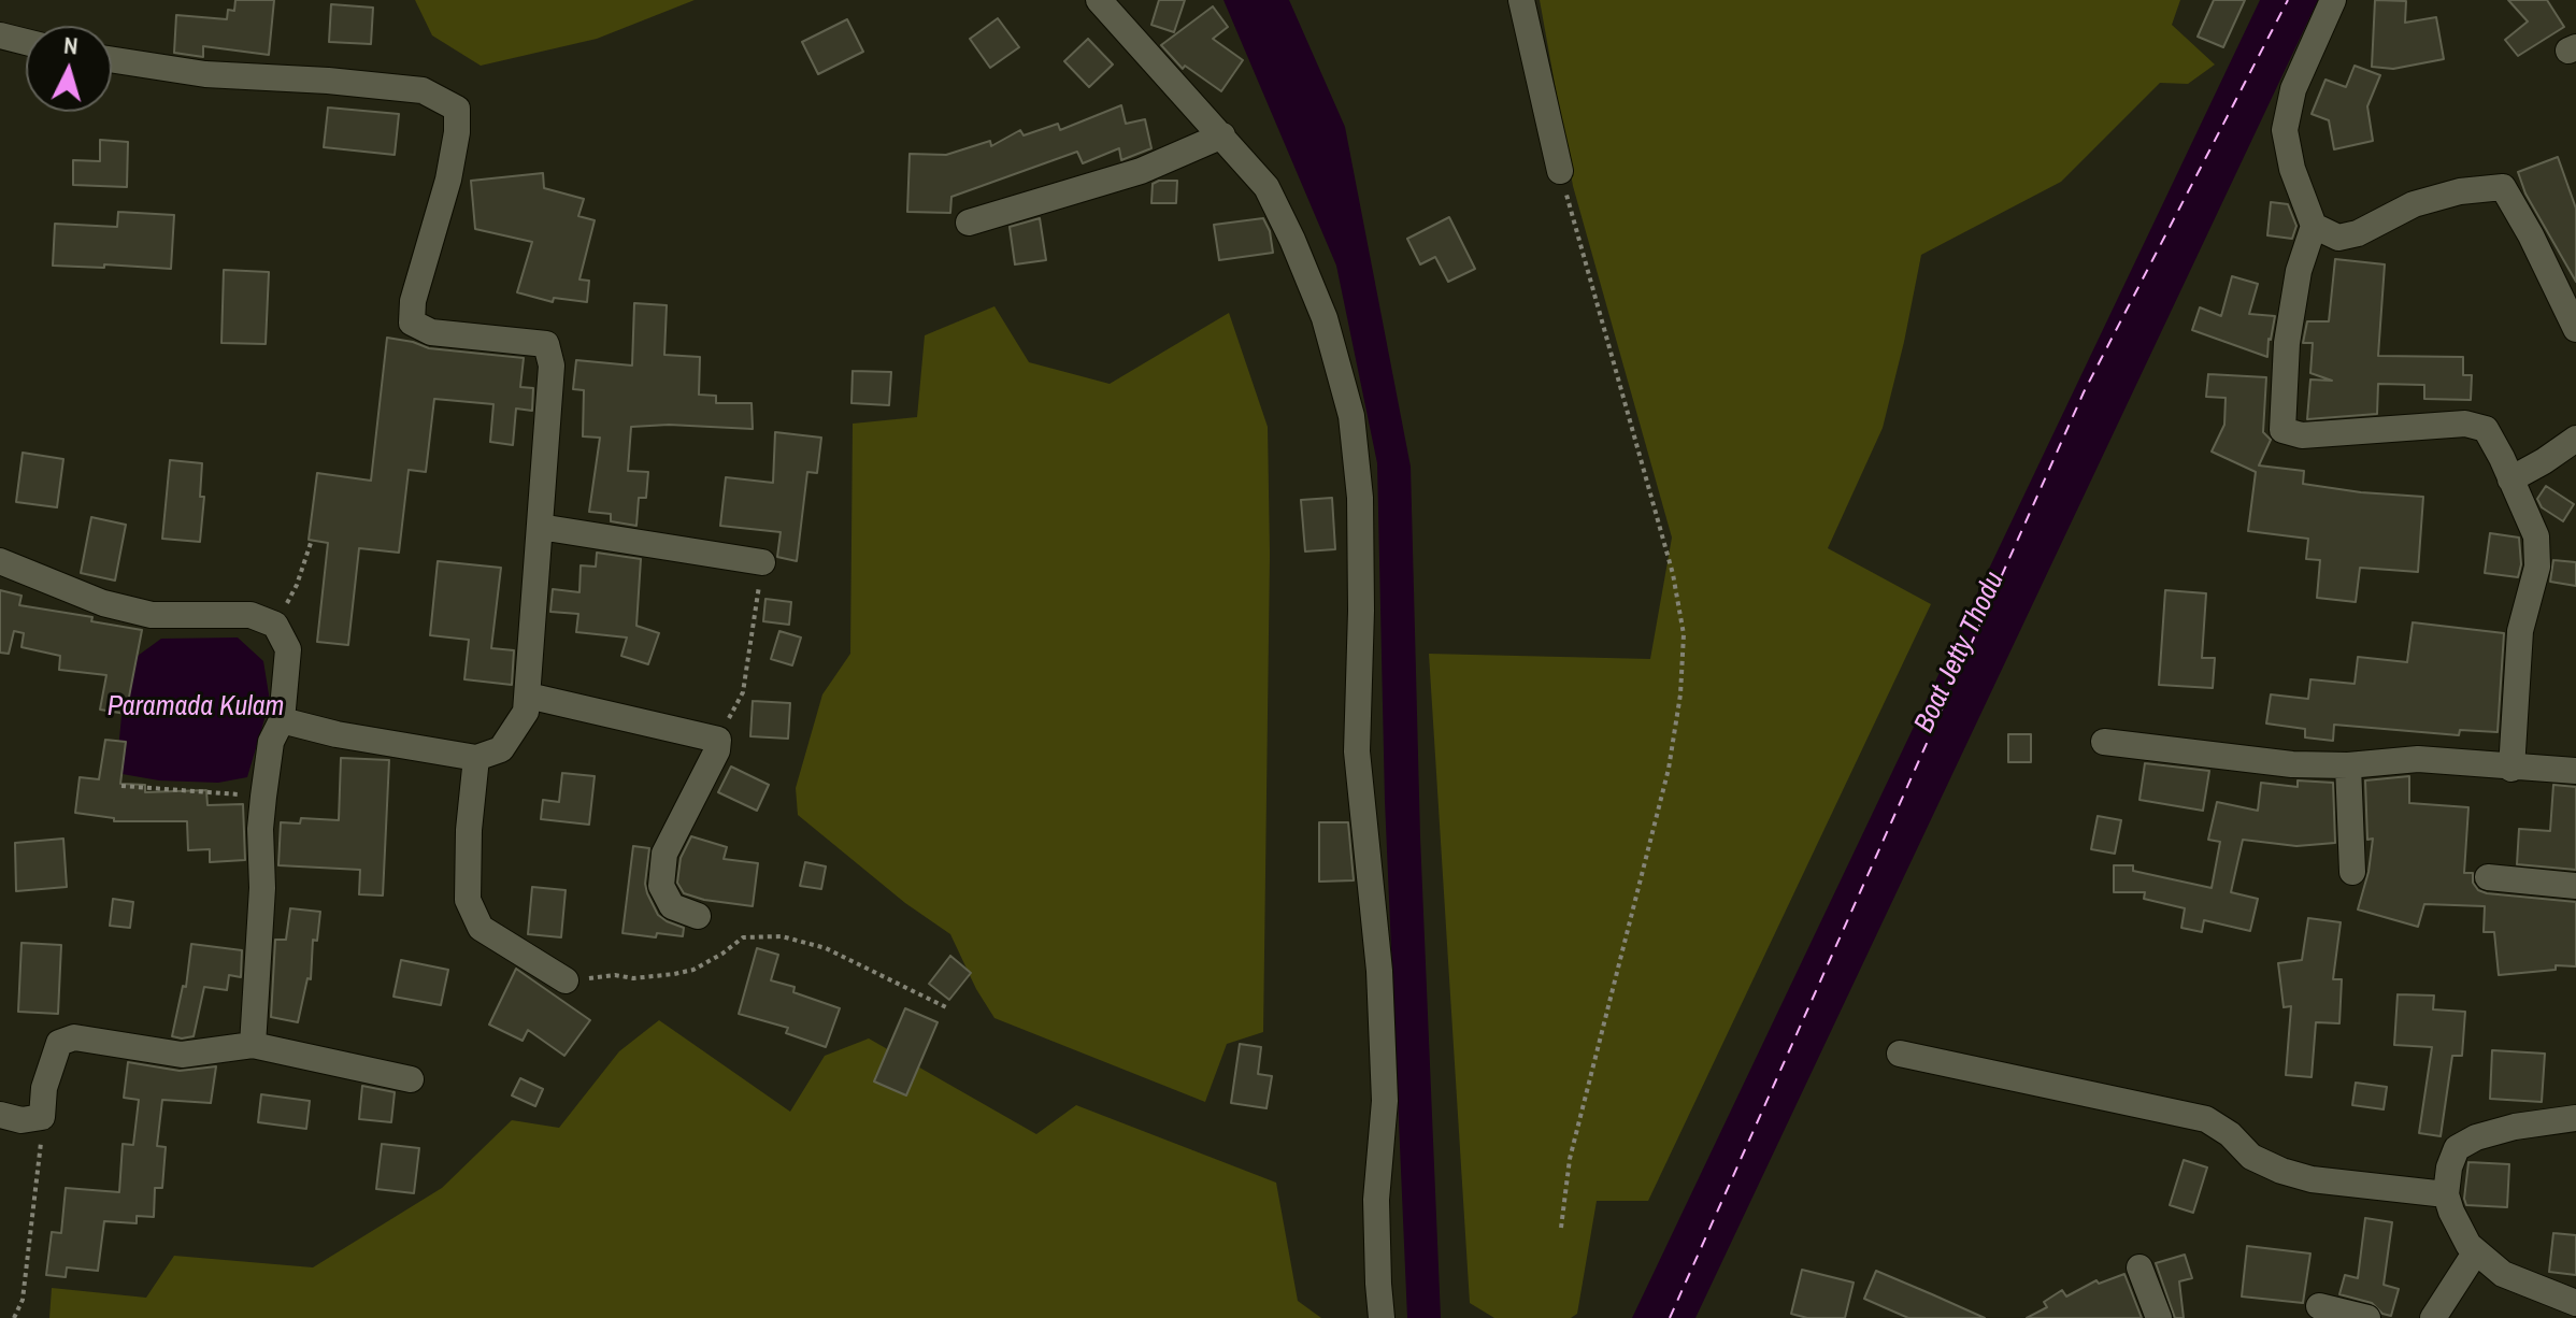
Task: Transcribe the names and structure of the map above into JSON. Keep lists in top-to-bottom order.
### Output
{
  "water": ["Boat Jetty Thodu", "Paramada Kulam"],
  "north": "top"
}
